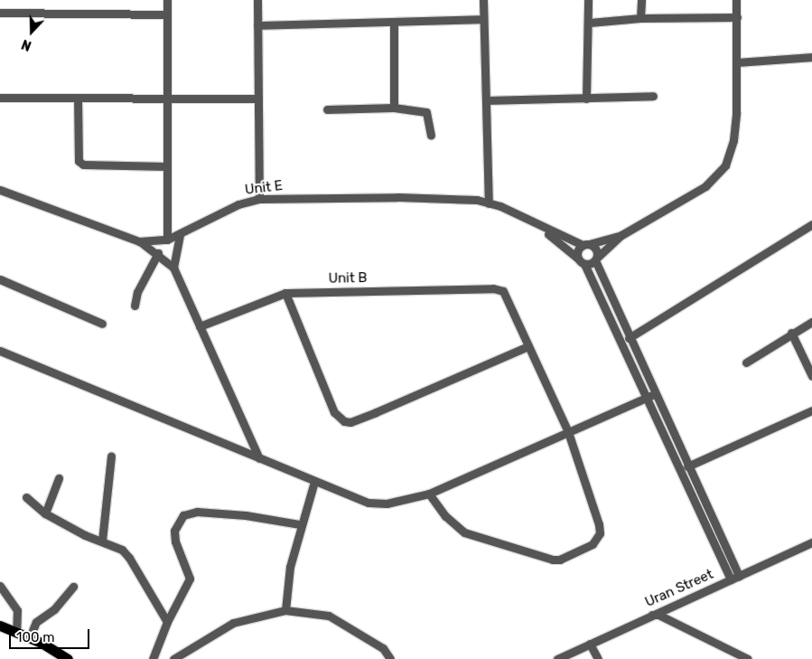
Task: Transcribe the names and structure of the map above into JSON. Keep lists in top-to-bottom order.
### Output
{
  "streets": {
    "street": ["Unit E", "Unit B", "Uran Street"]
  },
  "scale_bar": "100 m",
  "north": "bottom"
}
